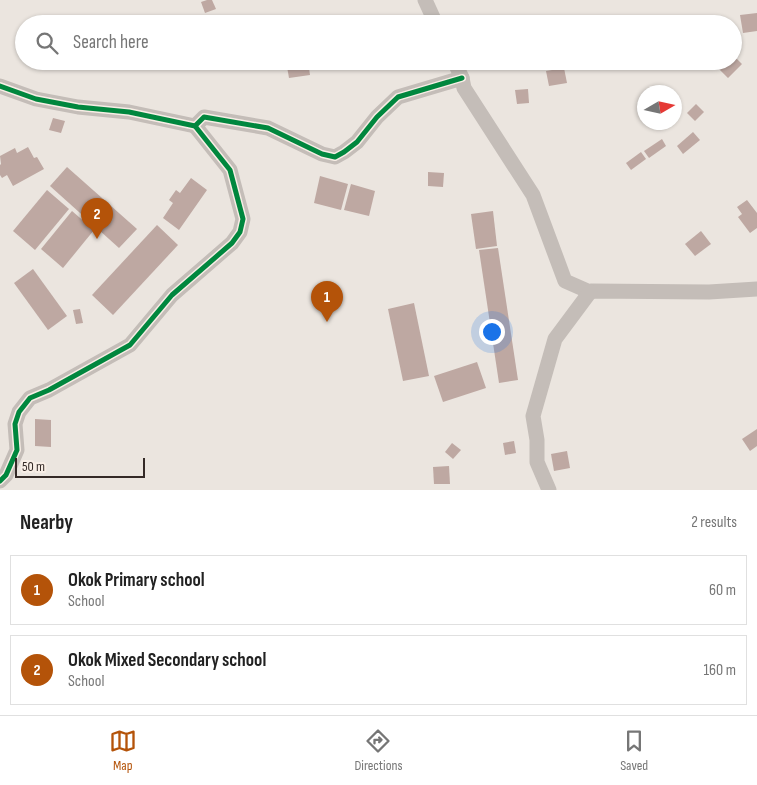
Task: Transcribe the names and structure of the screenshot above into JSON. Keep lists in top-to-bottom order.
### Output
{
  "scale_bar": "50 m",
  "north": "right",
  "page": {
    "search": "Search here",
    "pins": ["2", "1"],
    "scale": "50 m",
    "heading": ["Nearby", "2 results"],
    "list": [
      {
        "mark": "1",
        "name": "Okok Primary school",
        "note": "School",
        "value": "60 m"
      },
      {
        "mark": "2",
        "name": "Okok Mixed Secondary school",
        "note": "School",
        "value": "160 m"
      }
    ],
    "nav": ["Map", "Directions", "Saved"]
  }
}
